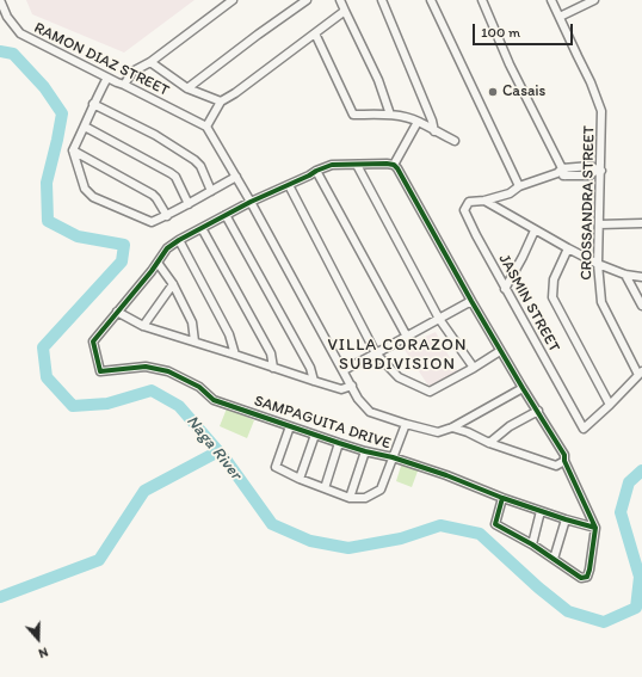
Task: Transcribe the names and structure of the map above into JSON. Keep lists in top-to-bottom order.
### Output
{
  "streets": {
    "street": [
      "RAMON DIAZ STREET",
      "CROSSANDRA STREET",
      "JASMIN STREET",
      "SAMPAGUITA DRIVE"
    ]
  },
  "districts": ["VILLA CORAZON SUBDIVISION"],
  "water": ["Naga River"],
  "places": ["Casais"],
  "scale_bar": "100 m",
  "north": "bottom"
}
